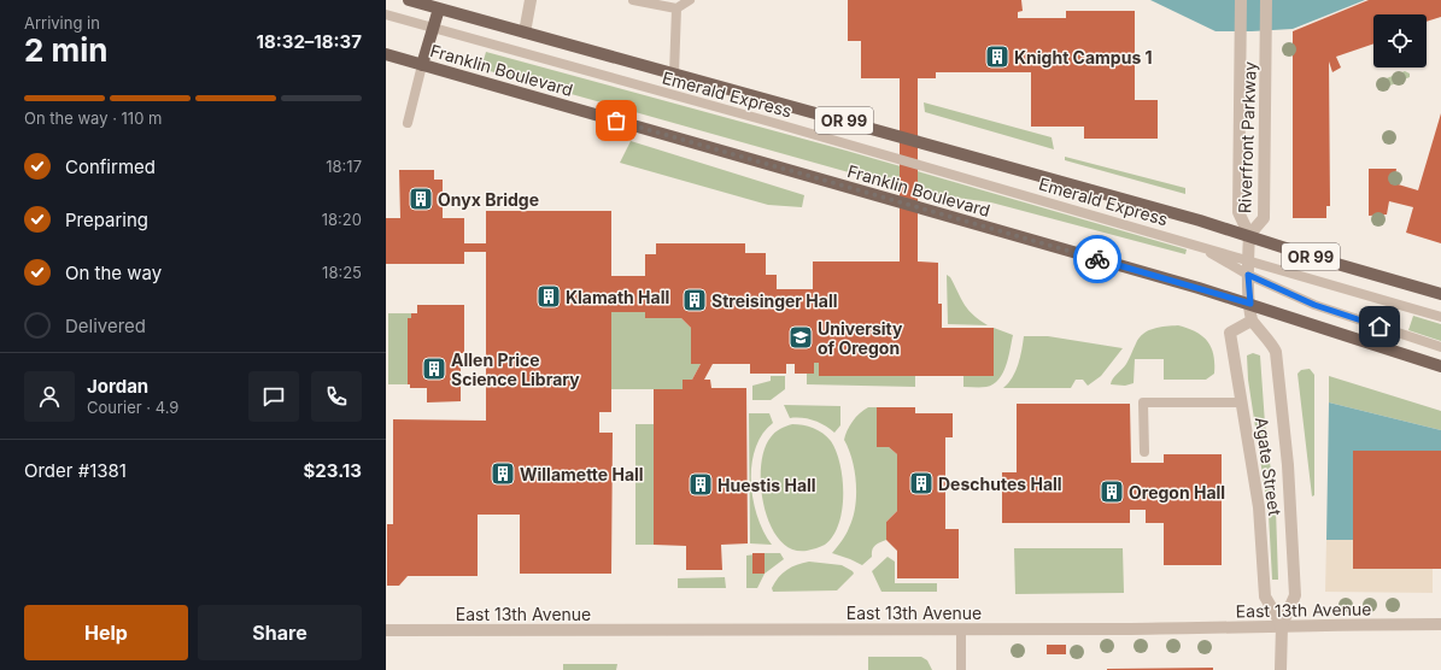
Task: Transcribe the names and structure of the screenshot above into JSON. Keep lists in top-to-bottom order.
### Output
{
  "streets": {
    "main road": ["Franklin Boulevard", "OR 99"],
    "street": ["Riverfront Parkway", "Agate Street", "East 13th Avenue"],
    "lane": ["Emerald Express"]
  },
  "crossings": [
    ["OR 99", "Riverfront Parkway"],
    ["Agate Street", "East 13th Avenue"]
  ],
  "places": {
    "building": [
      "Knight Campus 1",
      "Onyx Bridge",
      "Klamath Hall",
      "Streisinger Hall",
      "Allen Price Science Library",
      "Willamette Hall",
      "Deschutes Hall",
      "Huestis Hall",
      "Oregon Hall"
    ],
    "school or university": ["University of Oregon"]
  },
  "page": {
    "heading": ["2 min", "Arriving in", "18:32–18:37"],
    "panel": [
      "Jordan",
      "Courier · 4.9",
      "Order #1381",
      "$23.13"
    ],
    "bar": "On the way · 110 m",
    "list": [
      ["Confirmed", "18:17"],
      ["Preparing", "18:20"],
      ["On the way", "18:25"],
      "Delivered"
    ],
    "buttons": ["Help", "Share"]
  }
}
